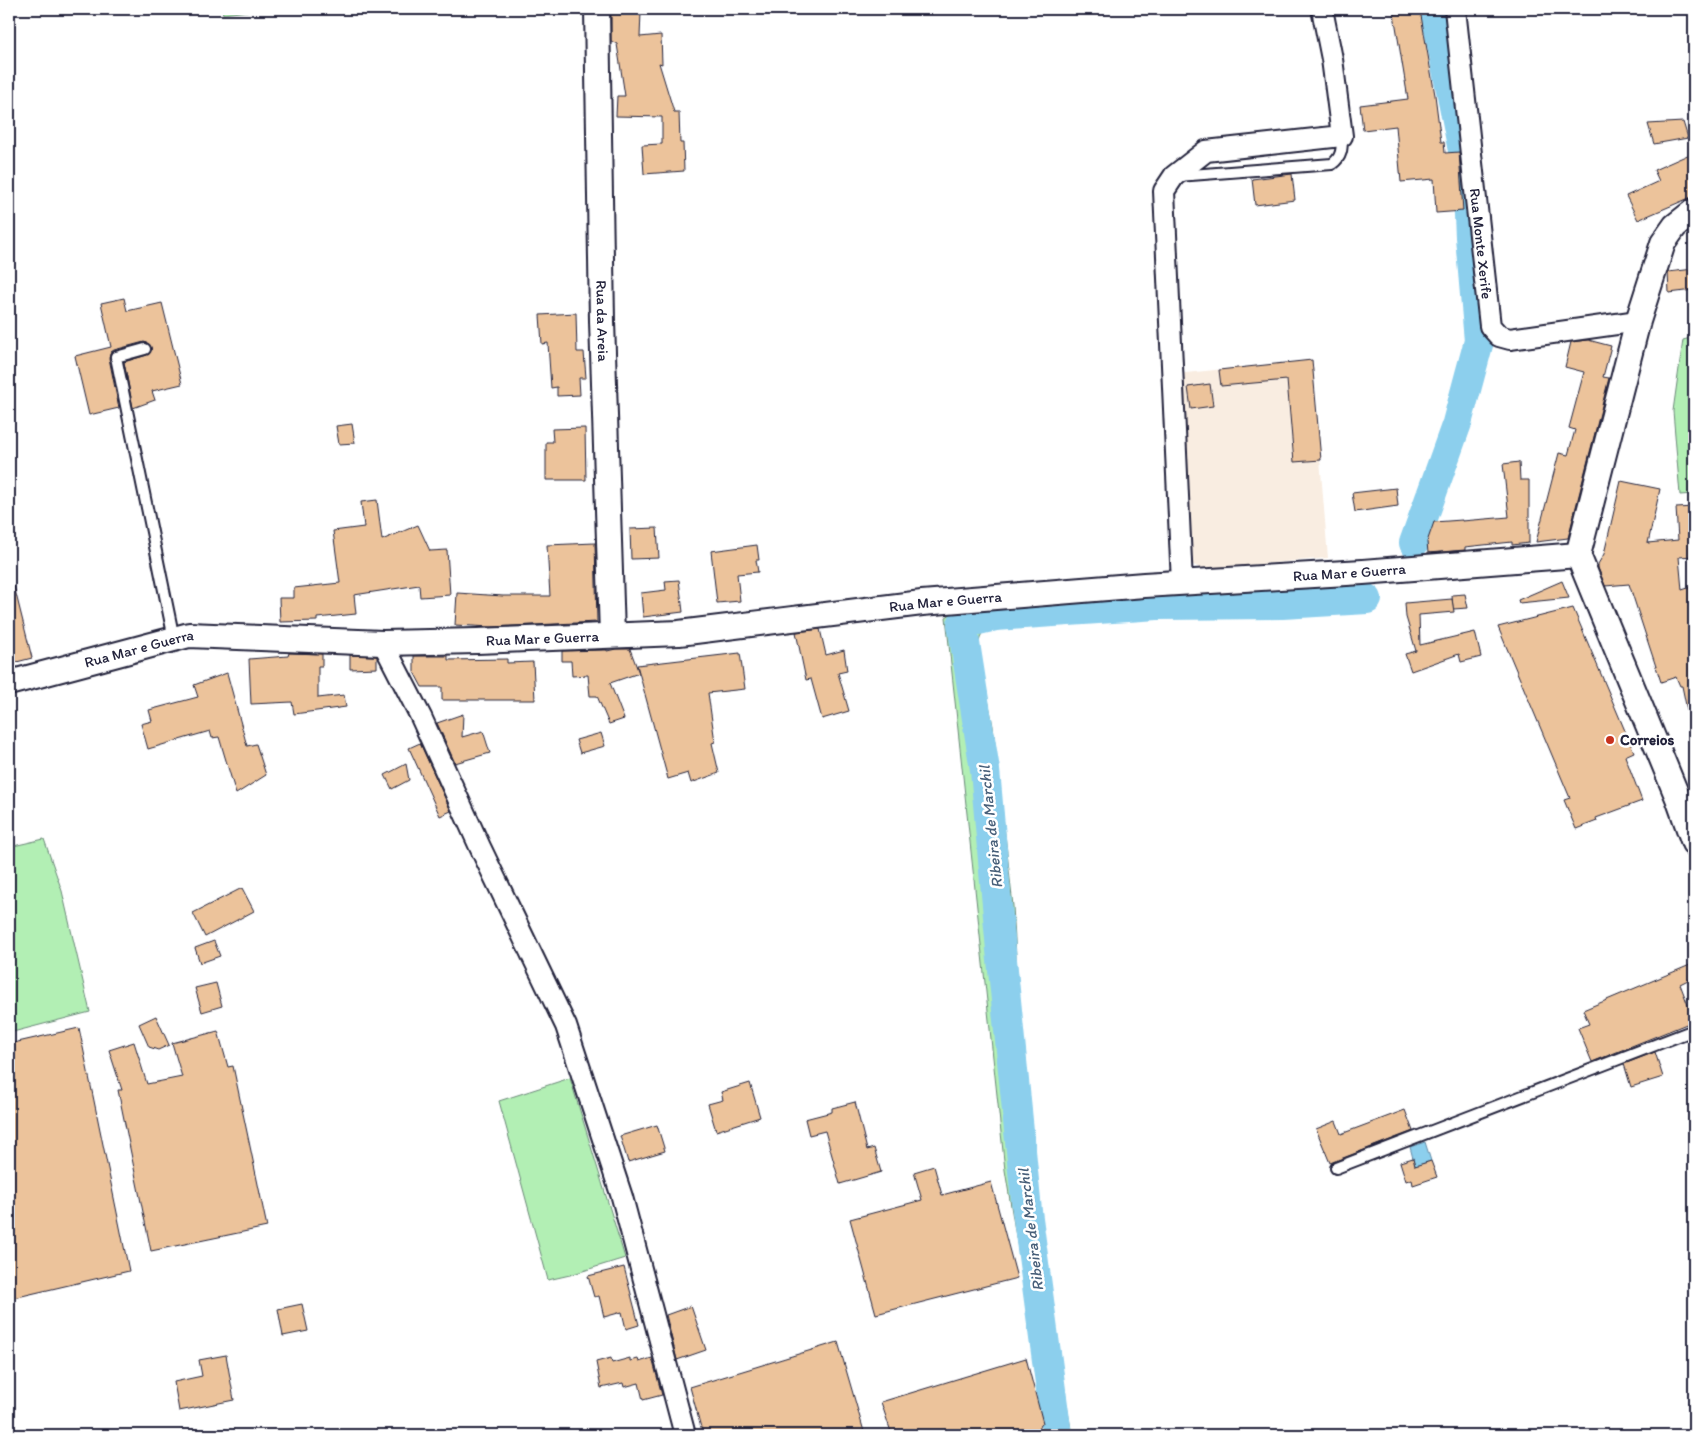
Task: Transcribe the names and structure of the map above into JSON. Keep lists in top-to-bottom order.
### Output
{
  "streets": {
    "street": ["Rua Monte Xerife", "Rua da Areia", "Rua Mar e Guerra"]
  },
  "crossings": [
    ["Rua da Areia", "Rua Mar e Guerra"]
  ],
  "water": ["Ribeira de Marchil"],
  "places": ["Correios"]
}
